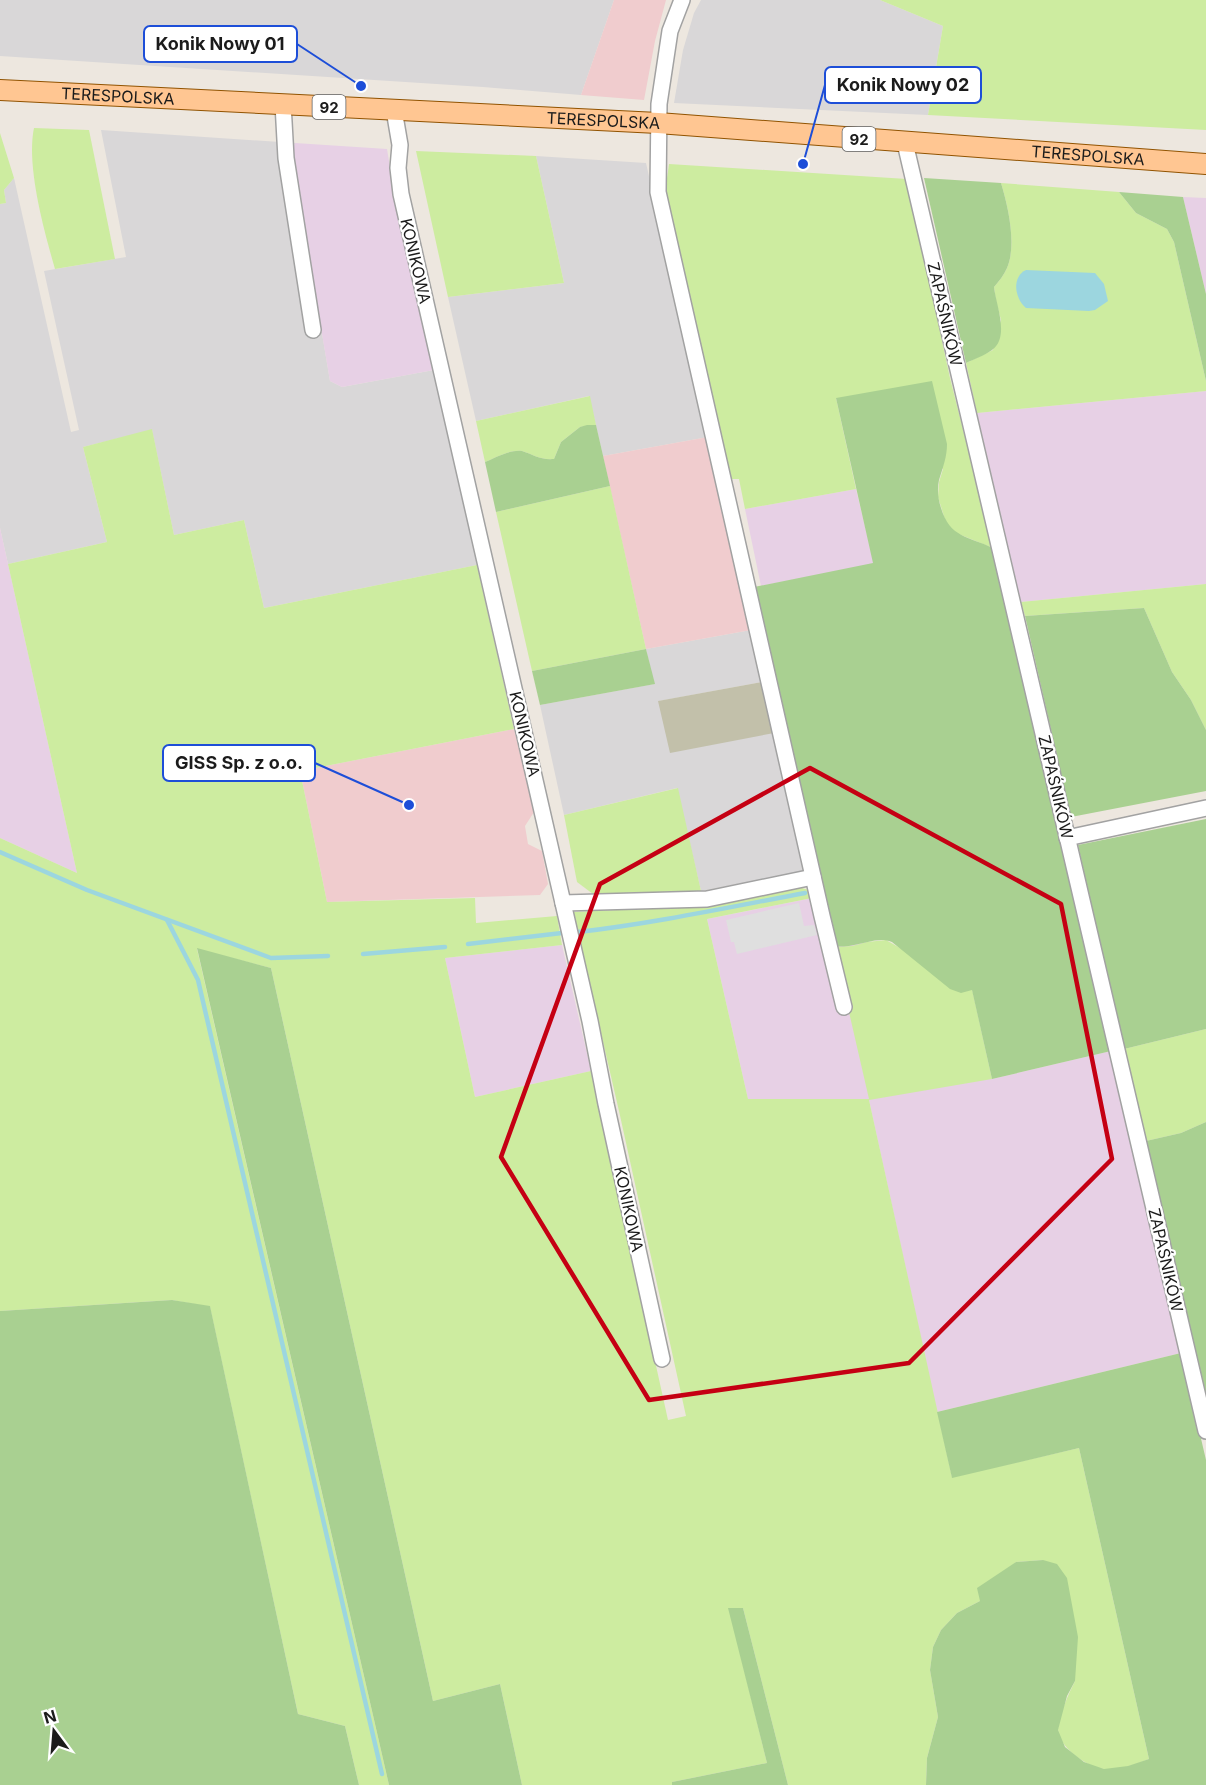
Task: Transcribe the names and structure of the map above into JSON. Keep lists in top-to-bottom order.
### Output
{
  "streets": {
    "main road": ["TERESPOLSKA", "92"],
    "street": ["KONIKOWA", "ZAPAŚNIKÓW"]
  },
  "crossings": [
    ["TERESPOLSKA", "KONIKOWA"],
    ["TERESPOLSKA", "ZAPAŚNIKÓW"]
  ],
  "places": ["Konik Nowy 01", "Konik Nowy 02", "GISS Sp. z o.o."],
  "north": "top"
}
